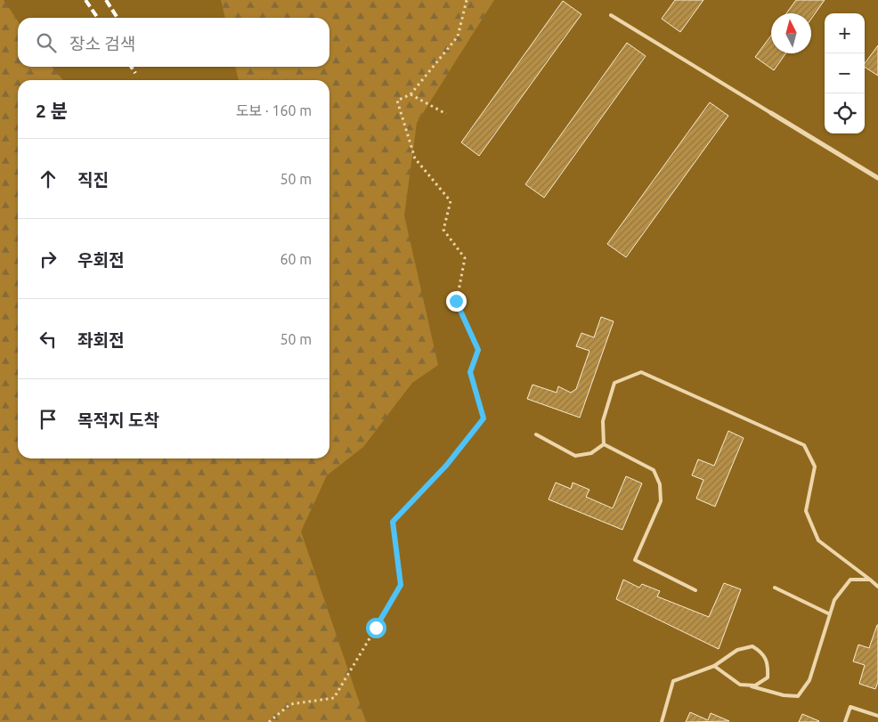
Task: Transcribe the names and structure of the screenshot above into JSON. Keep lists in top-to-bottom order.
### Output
{
  "north": "top",
  "page": {
    "map_buttons": ["+", "−"],
    "search": "장소 검색",
    "heading": ["2 분", "도보 · 160 m"],
    "list": [
      ["직진", "50 m"],
      ["우회전", "60 m"],
      ["좌회전", "50 m"],
      "목적지 도착"
    ]
  }
}
